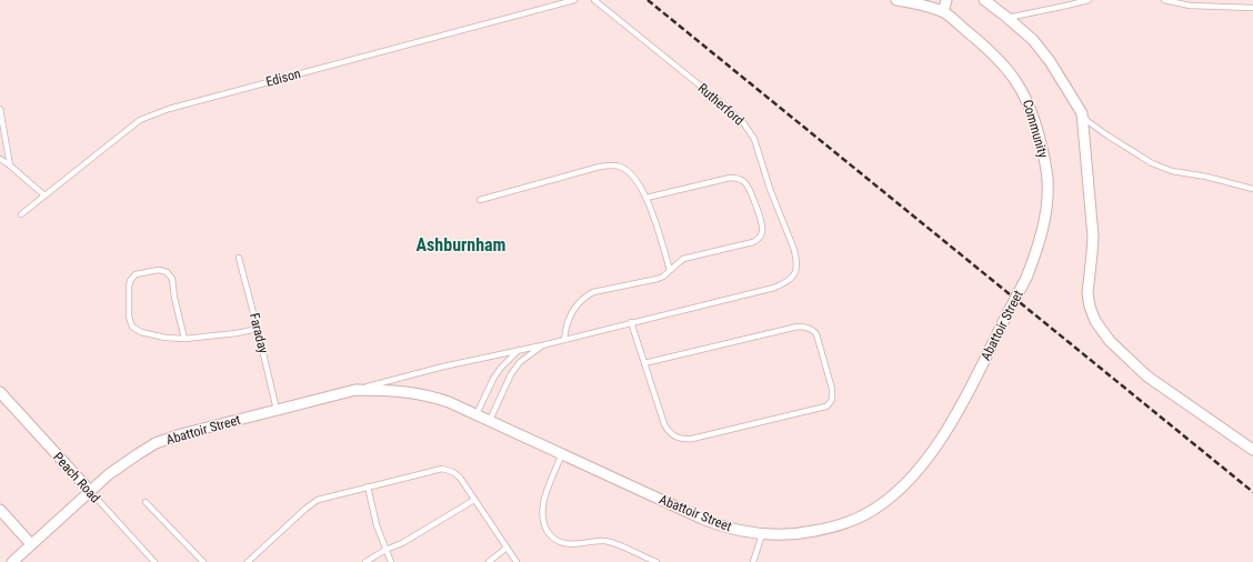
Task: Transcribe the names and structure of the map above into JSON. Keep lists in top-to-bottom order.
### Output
{
  "streets": {
    "street": ["Community", "Abattoir Street", "Peach Road"],
    "lane": ["Edison", "Rutherford", "Faraday"]
  },
  "crossings": [
    ["Rutherford", "Abattoir Street"],
    ["Community", "Abattoir Street"],
    ["Abattoir Street", "Faraday"],
    ["Abattoir Street", "Peach Road"]
  ],
  "districts": ["Ashburnham"]
}
